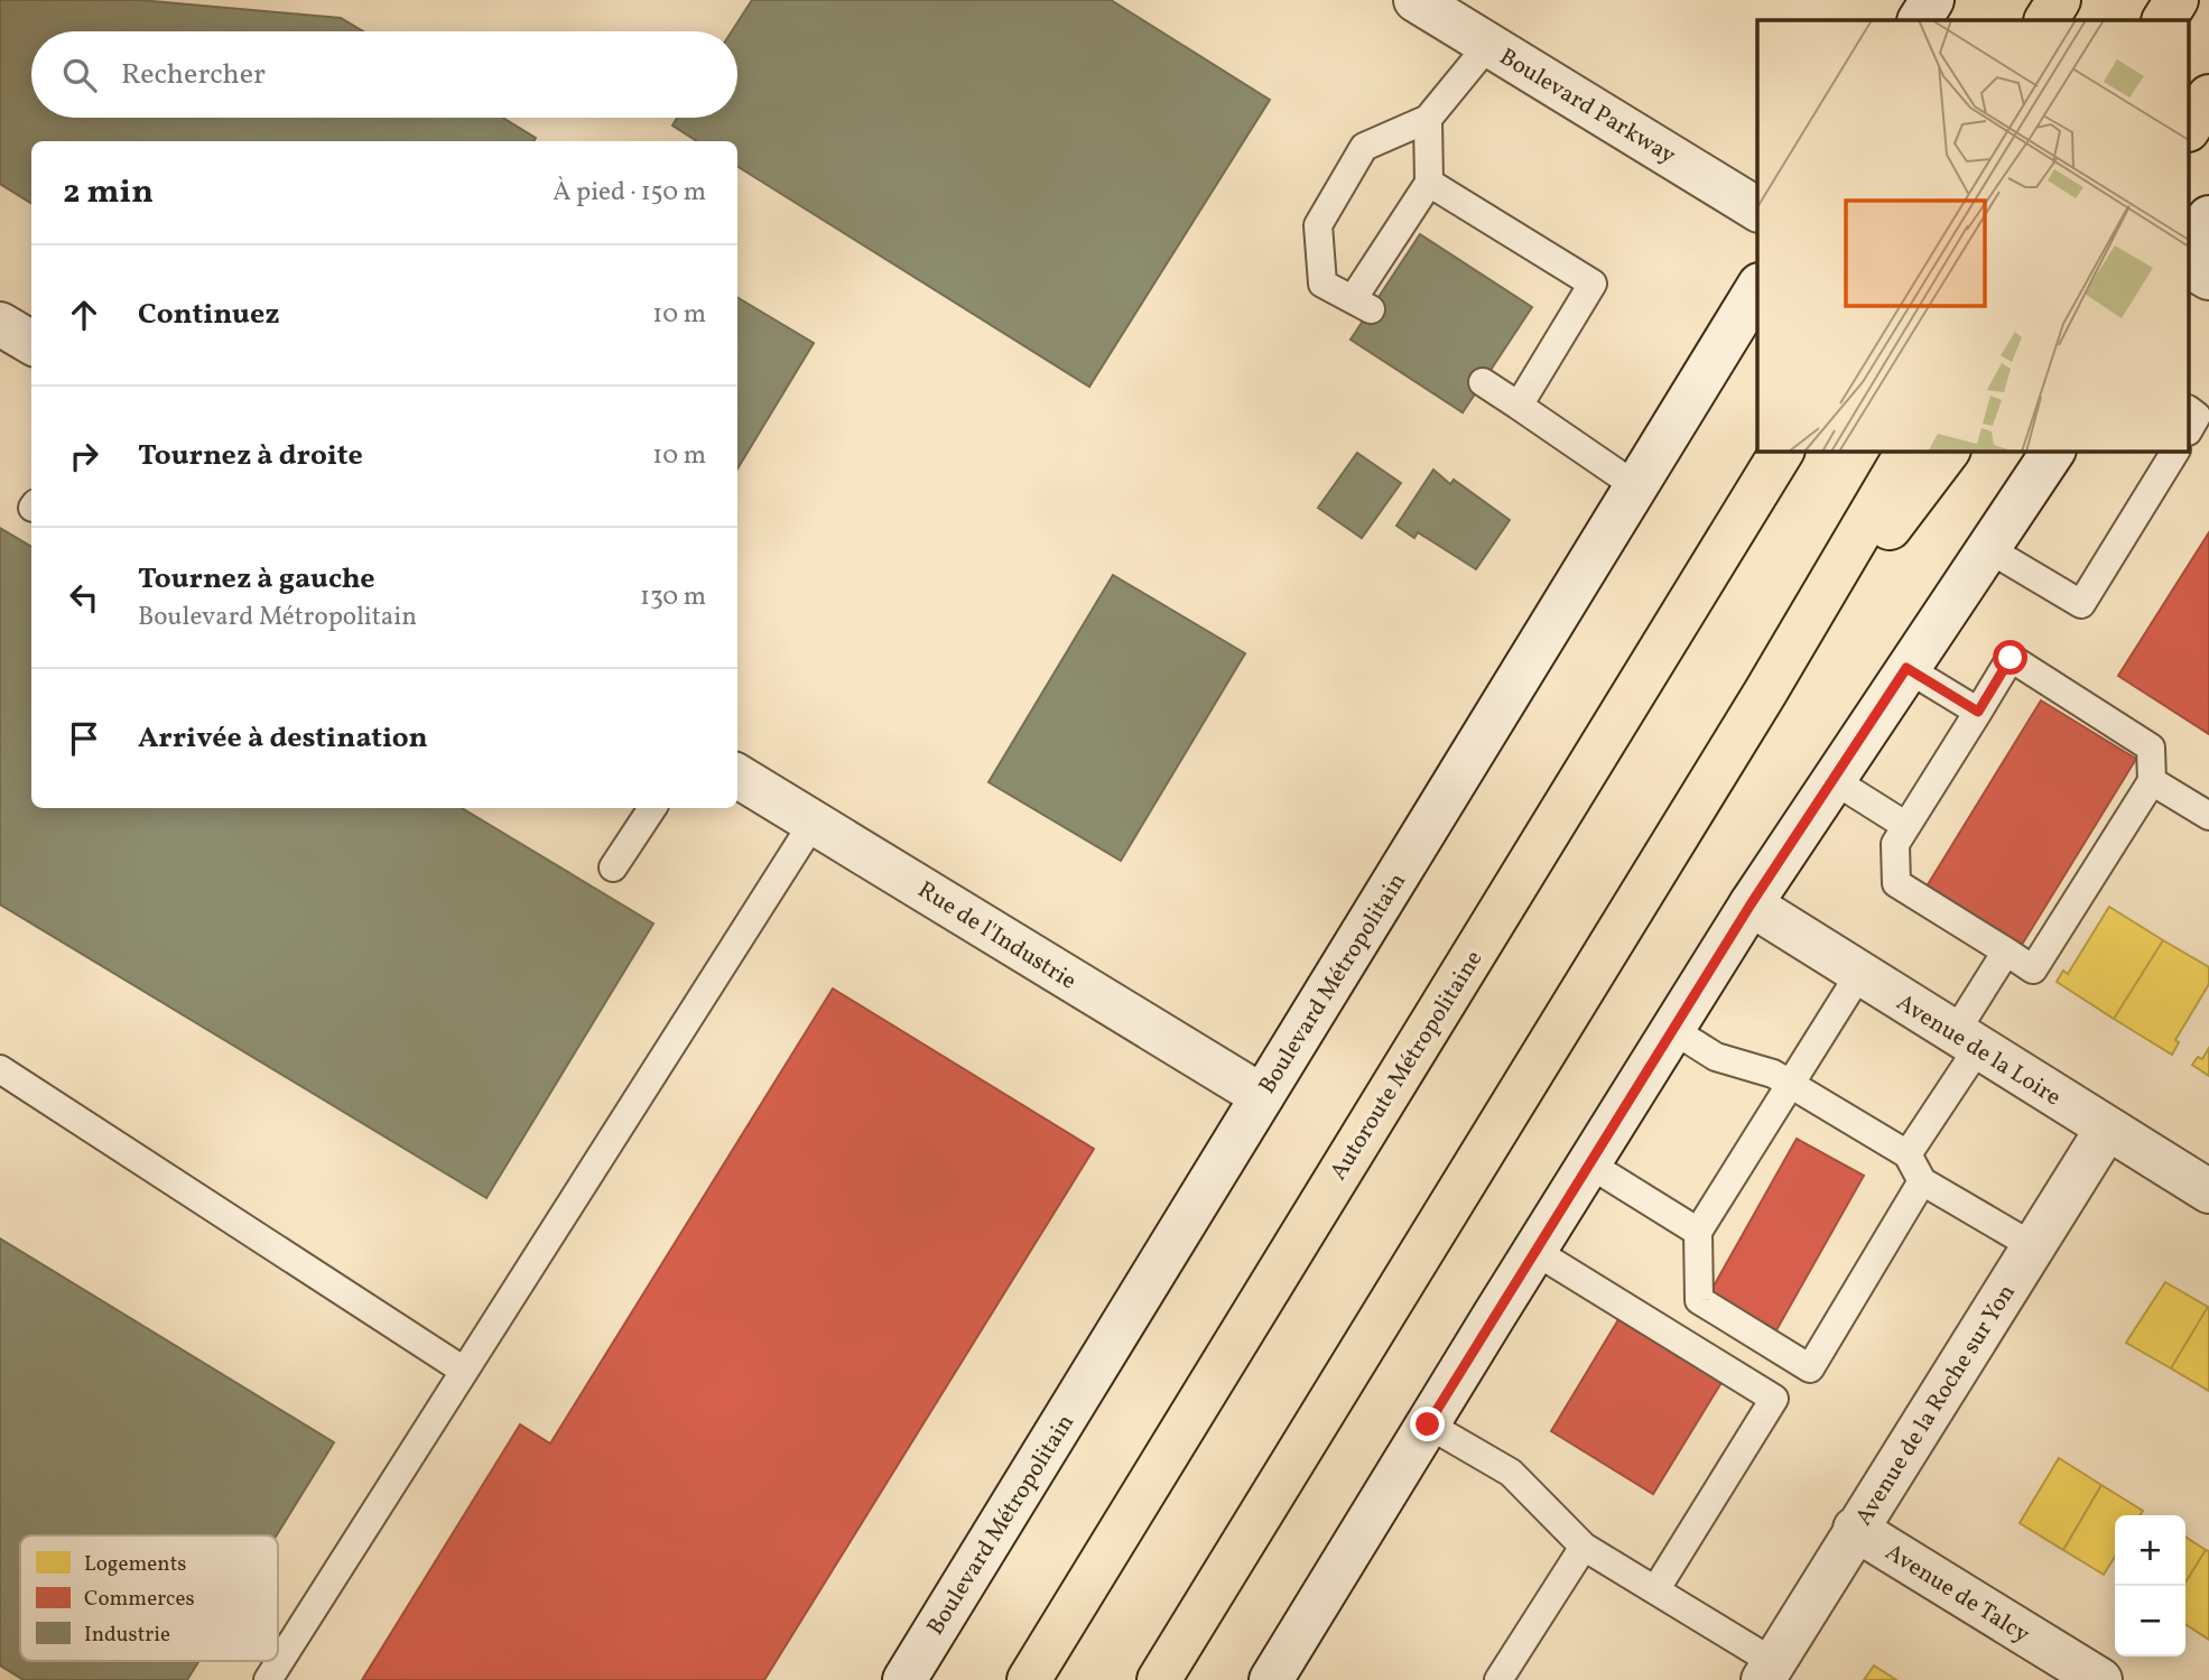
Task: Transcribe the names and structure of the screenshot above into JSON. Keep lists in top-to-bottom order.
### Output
{
  "streets": {
    "highway": ["Autoroute Métropolitaine"],
    "main road": [
      "Boulevard Parkway",
      "Rue de l'Industrie",
      "Boulevard Métropolitain",
      "Avenue de la Loire",
      "Avenue de la Roche sur Yon",
      "Avenue de Talcy"
    ]
  },
  "crossings": [
    ["Rue de l'Industrie", "Boulevard Métropolitain"],
    ["Avenue de la Loire", "Avenue de la Roche sur Yon"],
    ["Avenue de la Roche sur Yon", "Avenue de Talcy"]
  ],
  "legend": ["Logements", "Commerces", "Industrie"],
  "page": {
    "search": "Rechercher",
    "heading": ["2 min", "À pied · 150 m"],
    "list": [
      ["Continuez", "10 m"],
      ["Tournez à droite", "10 m"],
      ["Tournez à gauche", "Boulevard Métropolitain", "130 m"],
      "Arrivée à destination"
    ],
    "map_buttons": ["+", "−"]
  }
}
